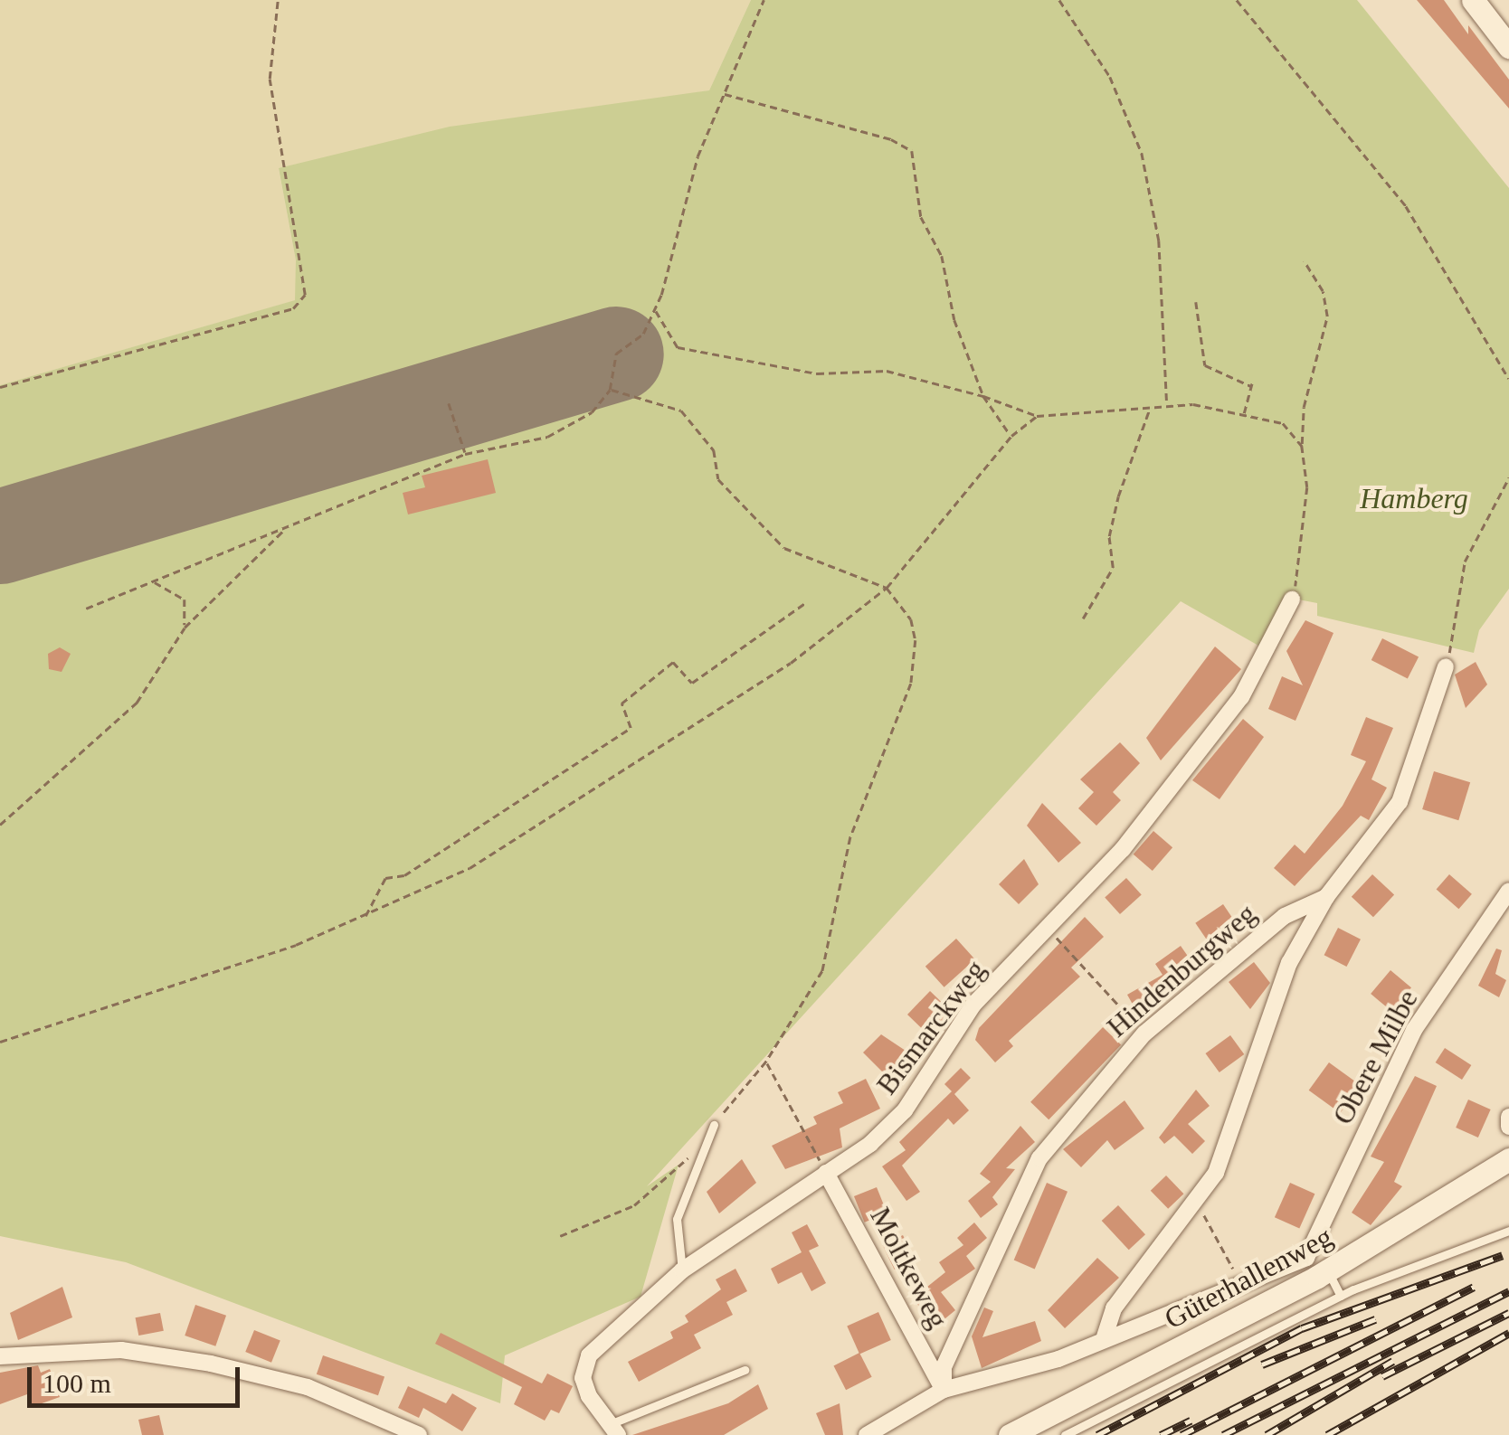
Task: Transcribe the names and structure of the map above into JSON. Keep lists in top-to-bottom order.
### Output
{
  "streets": {
    "street": [
      "Hindenburgweg",
      "Bismarckweg",
      "Obere Milbe",
      "Moltkeweg",
      "Güterhallenweg"
    ]
  },
  "crossings": [
    ["Hindenburgweg", "Moltkeweg"],
    ["Bismarckweg", "Moltkeweg"],
    ["Obere Milbe", "Güterhallenweg"]
  ],
  "parks": ["Hamberg"],
  "scale_bar": "100 m"
}
